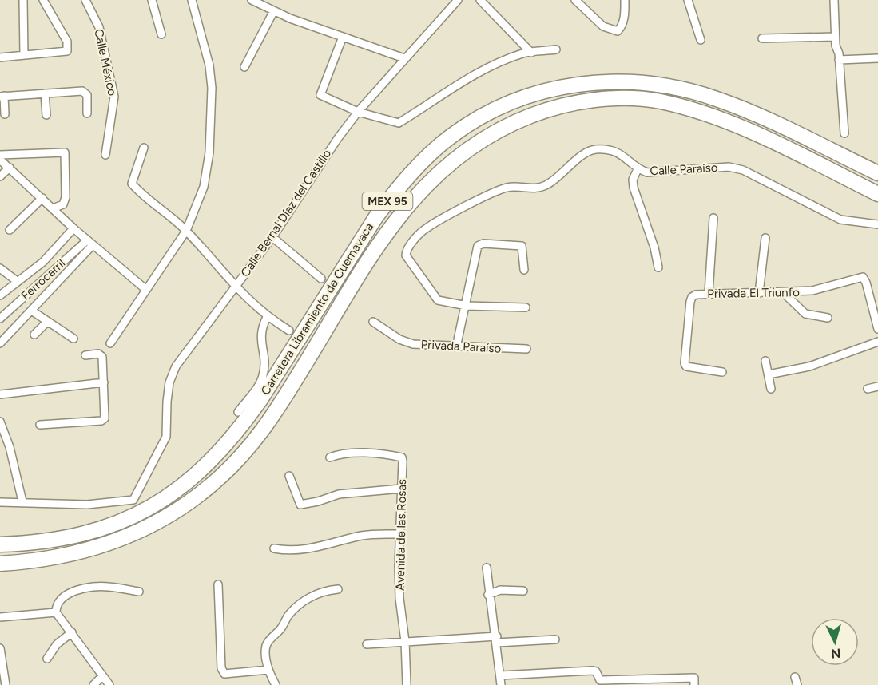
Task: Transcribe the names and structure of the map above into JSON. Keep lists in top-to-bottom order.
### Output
{
  "streets": {
    "highway": ["MEX 95", "Carretera Libramiento de Cuernavaca"],
    "street": [
      "Calle México",
      "Calle Paraíso",
      "Calle Bernal Díaz del Castillo",
      "Ferrocarril",
      "Privada El Triunfo",
      "Privada Paraíso",
      "Avenida de las Rosas"
    ]
  },
  "north": "bottom"
}
